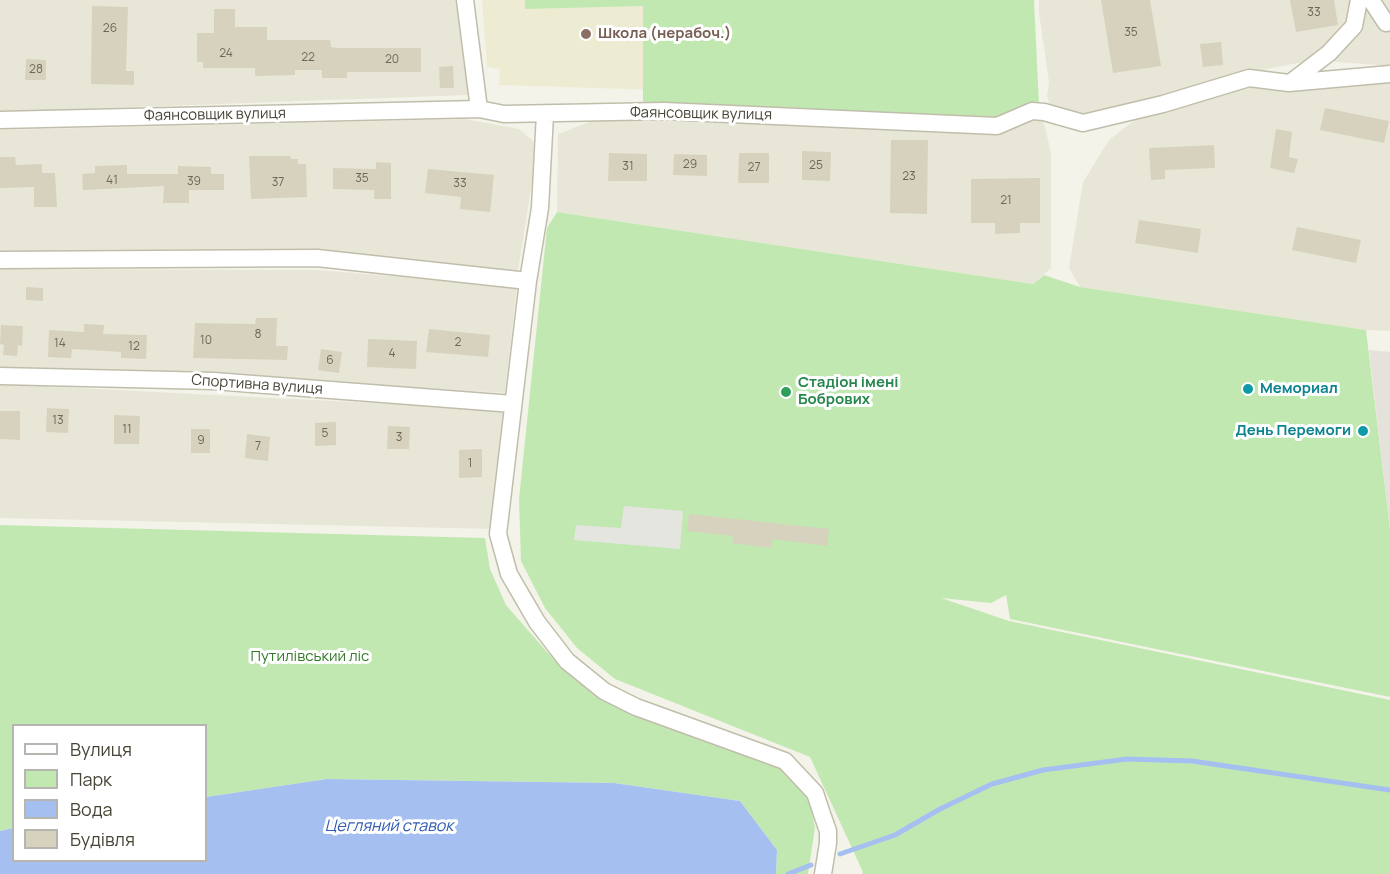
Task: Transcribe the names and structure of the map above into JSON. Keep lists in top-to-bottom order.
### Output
{
  "streets": {
    "street": ["Фаянсовщик вулиця", "Спортивна вулиця"]
  },
  "water": ["Цегляний ставок"],
  "parks": ["Путилівський ліс"],
  "places": [
    "Школа (нерабоч.)",
    "Мемориал",
    "Стадіон імені Бобрових",
    "День Перемоги"
  ],
  "house_numbers": [
    "33",
    "26",
    "35",
    "24",
    "22",
    "20",
    "28",
    "29",
    "25",
    "31",
    "27",
    "23",
    "35",
    "41",
    "39",
    "37",
    "33",
    "21",
    "8",
    "10",
    "2",
    "14",
    "12",
    "4",
    "6",
    "13",
    "11",
    "5",
    "3",
    "9",
    "7",
    "1"
  ],
  "legend": [
    "Вулиця",
    "Парк",
    "Вода",
    "Будівля"
  ]
}
